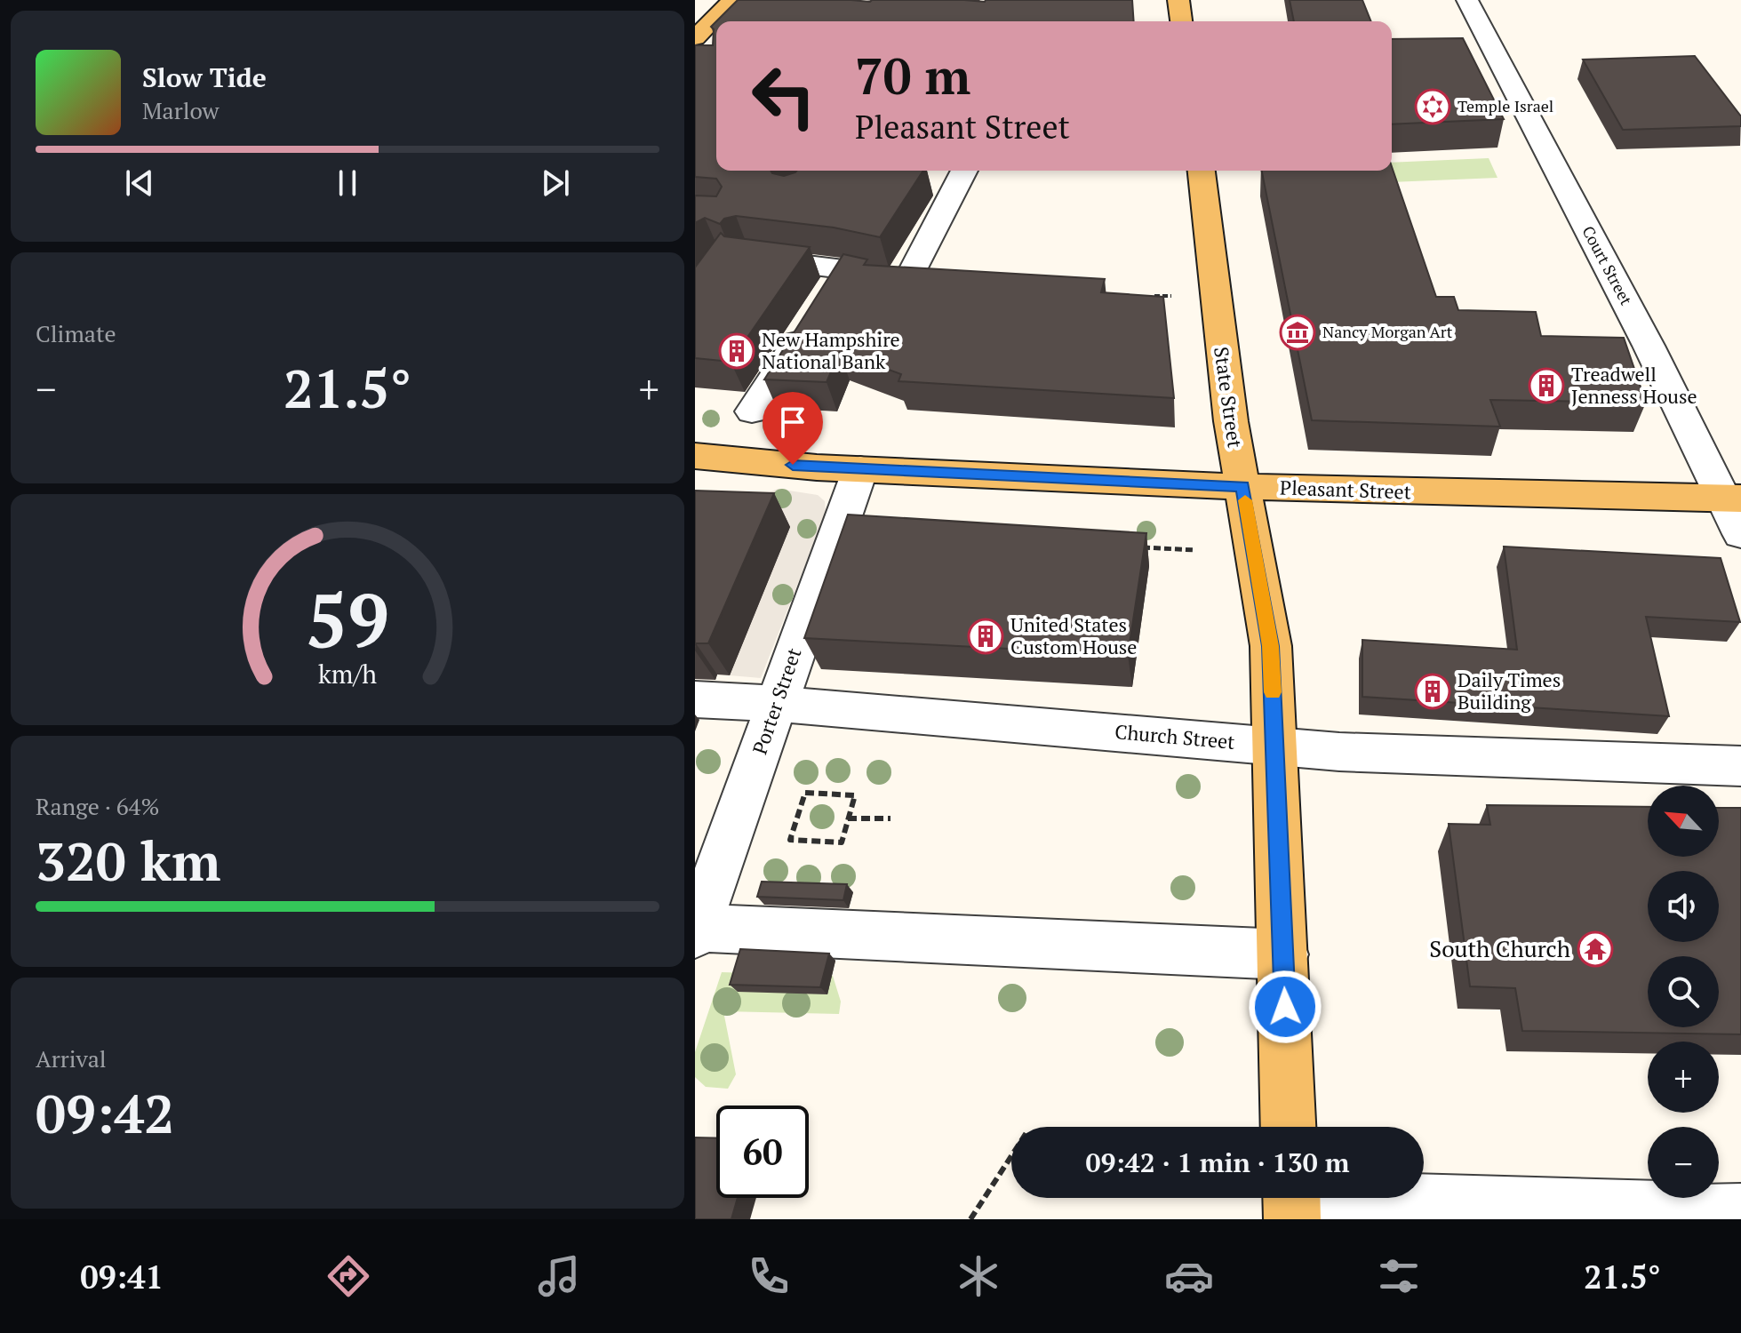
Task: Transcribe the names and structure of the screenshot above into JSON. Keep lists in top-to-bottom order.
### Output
{
  "streets": {
    "main road": ["State Street", "Pleasant Street"],
    "street": ["Court Street", "Porter Street", "Church Street"]
  },
  "crossings": [
    ["Court Street", "Pleasant Street"],
    ["State Street", "Pleasant Street"],
    ["State Street", "Church Street"],
    ["Pleasant Street", "Porter Street"],
    ["Porter Street", "Church Street"]
  ],
  "places": {
    "synagogue": ["Temple Israel"],
    "museum": ["Nancy Morgan Art"],
    "building": [
      "New Hampshire National Bank",
      "Treadwell Jenness House",
      "United States Custom House",
      "Daily Times Building"
    ],
    "temple": ["South Church"]
  },
  "north": "top left",
  "page": {
    "turn": ["70 m", "Pleasant Street"],
    "song": ["Slow Tide", "Marlow"],
    "tile": [
      "Climate",
      ["Range · 64%", "320 km"],
      ["Arrival", "09:42"]
    ],
    "heat": ["−", "21.5°", "+"],
    "map_buttons": ["+", "−"],
    "limit": "60",
    "trip": "09:42 · 1 min · 130 m",
    "tabs": ["09:41", "21.5°"],
    "gauge": ["59", "km/h"]
  }
}
